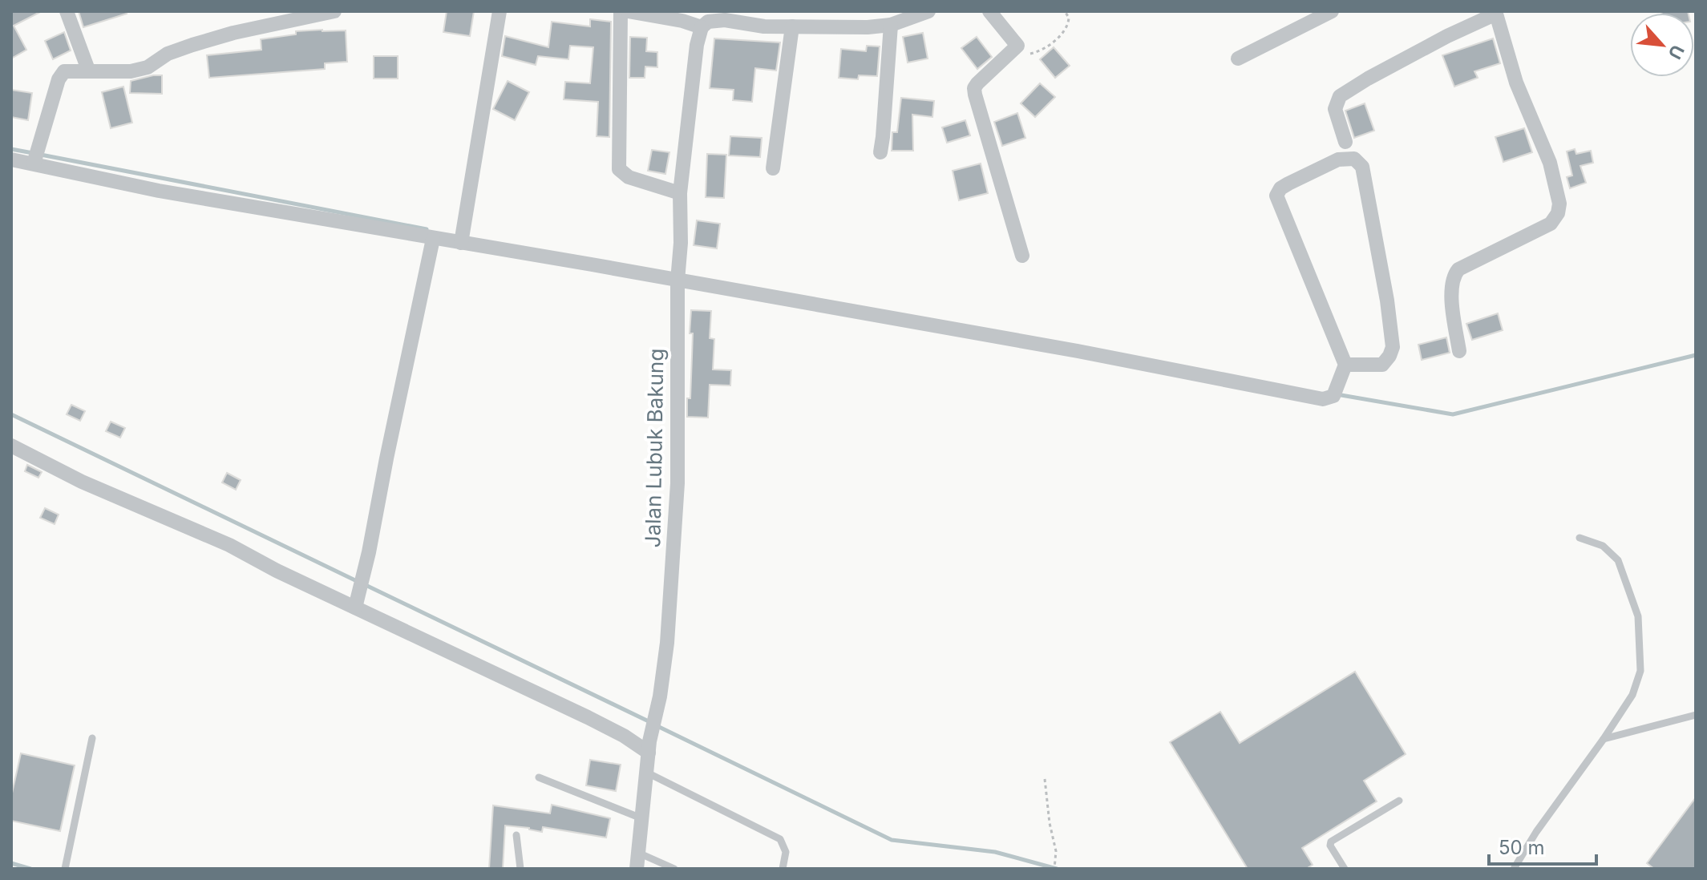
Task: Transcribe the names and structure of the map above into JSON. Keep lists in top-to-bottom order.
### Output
{
  "streets": {
    "street": ["Jalan Lubuk Bakung"]
  },
  "scale_bar": "50 m",
  "north": "bottom right"
}
